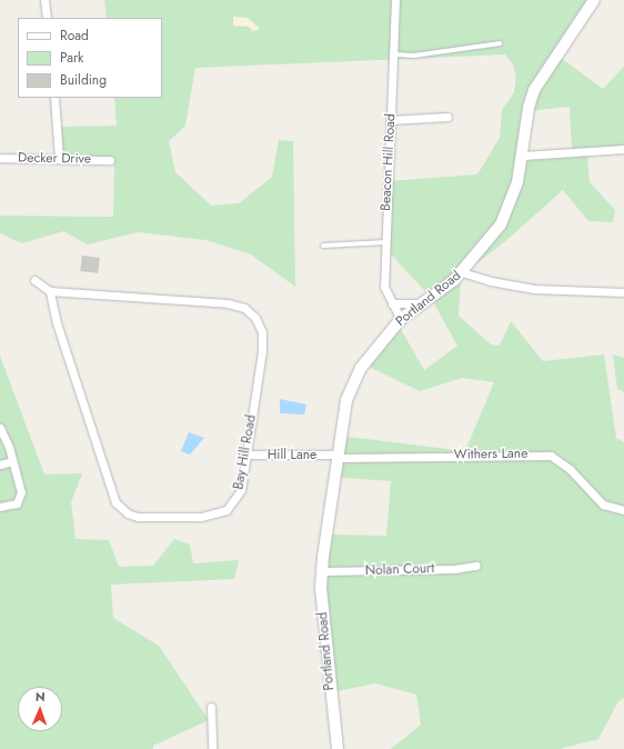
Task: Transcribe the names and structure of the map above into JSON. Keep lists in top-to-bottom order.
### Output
{
  "streets": {
    "street": [
      "Decker Drive",
      "Beacon Hill Road",
      "Portland Road",
      "Bay Hill Road",
      "Withers Lane",
      "Hill Lane",
      "Nolan Court"
    ]
  },
  "crossings": [
    ["Beacon Hill Road", "Portland Road"],
    ["Portland Road", "Withers Lane"],
    ["Portland Road", "Hill Lane"],
    ["Portland Road", "Nolan Court"],
    ["Bay Hill Road", "Hill Lane"],
    ["Withers Lane", "Hill Lane"]
  ],
  "legend": ["Road", "Park", "Building"],
  "north": "top"
}
